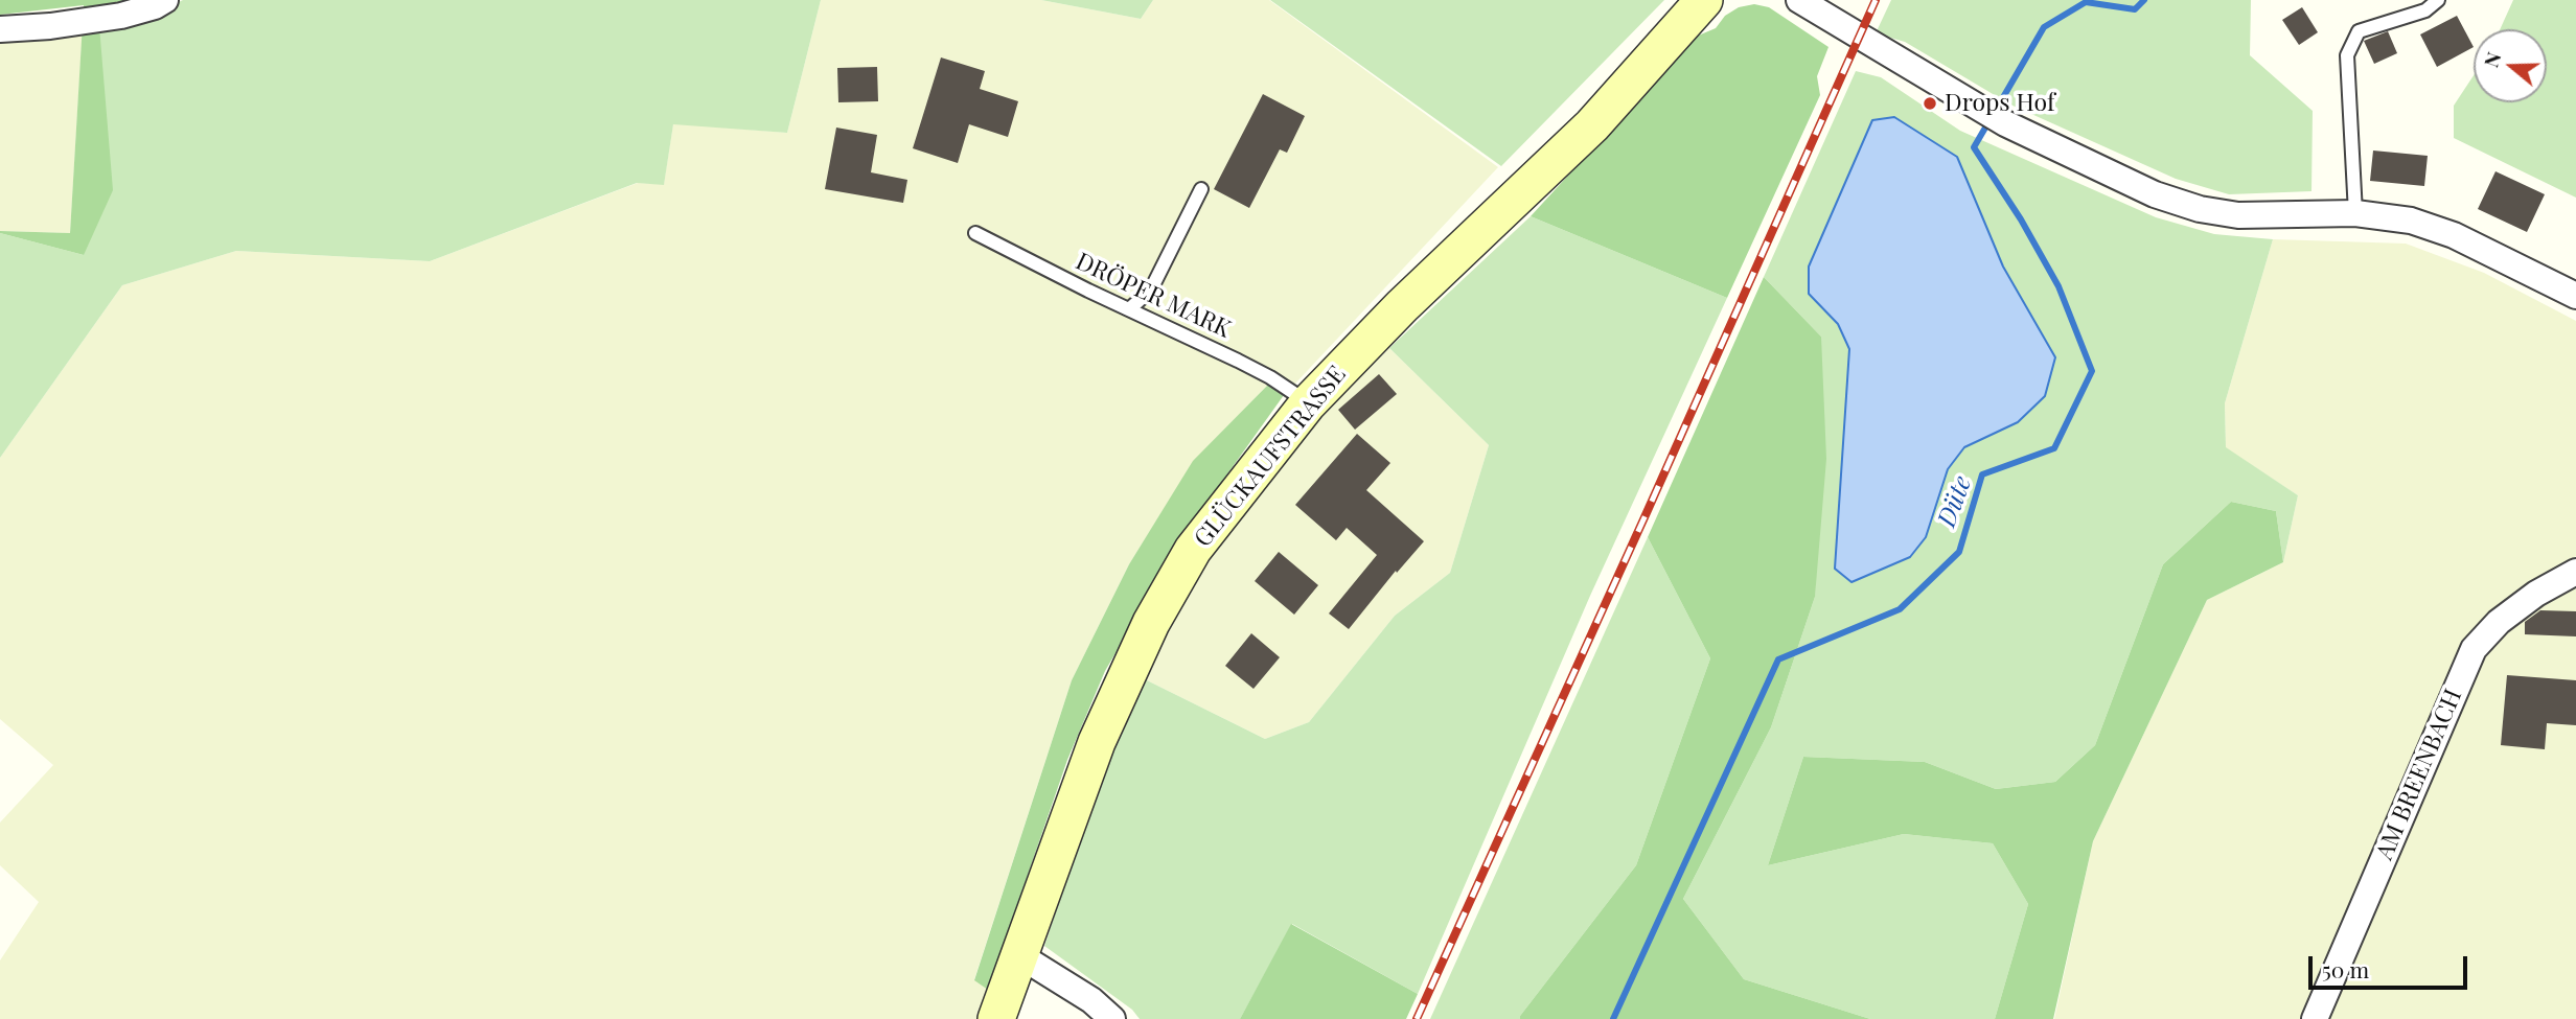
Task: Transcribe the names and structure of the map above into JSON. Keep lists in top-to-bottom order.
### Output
{
  "streets": {
    "main road": ["GLÜCKAUFSTRASSE"],
    "street": ["AM BREENBACH"],
    "lane": ["DRÖPER MARK"]
  },
  "crossings": [
    ["DRÖPER MARK", "GLÜCKAUFSTRASSE"]
  ],
  "water": ["Düte"],
  "places": ["Drops Hof"],
  "scale_bar": "50 m",
  "north": "left"
}
